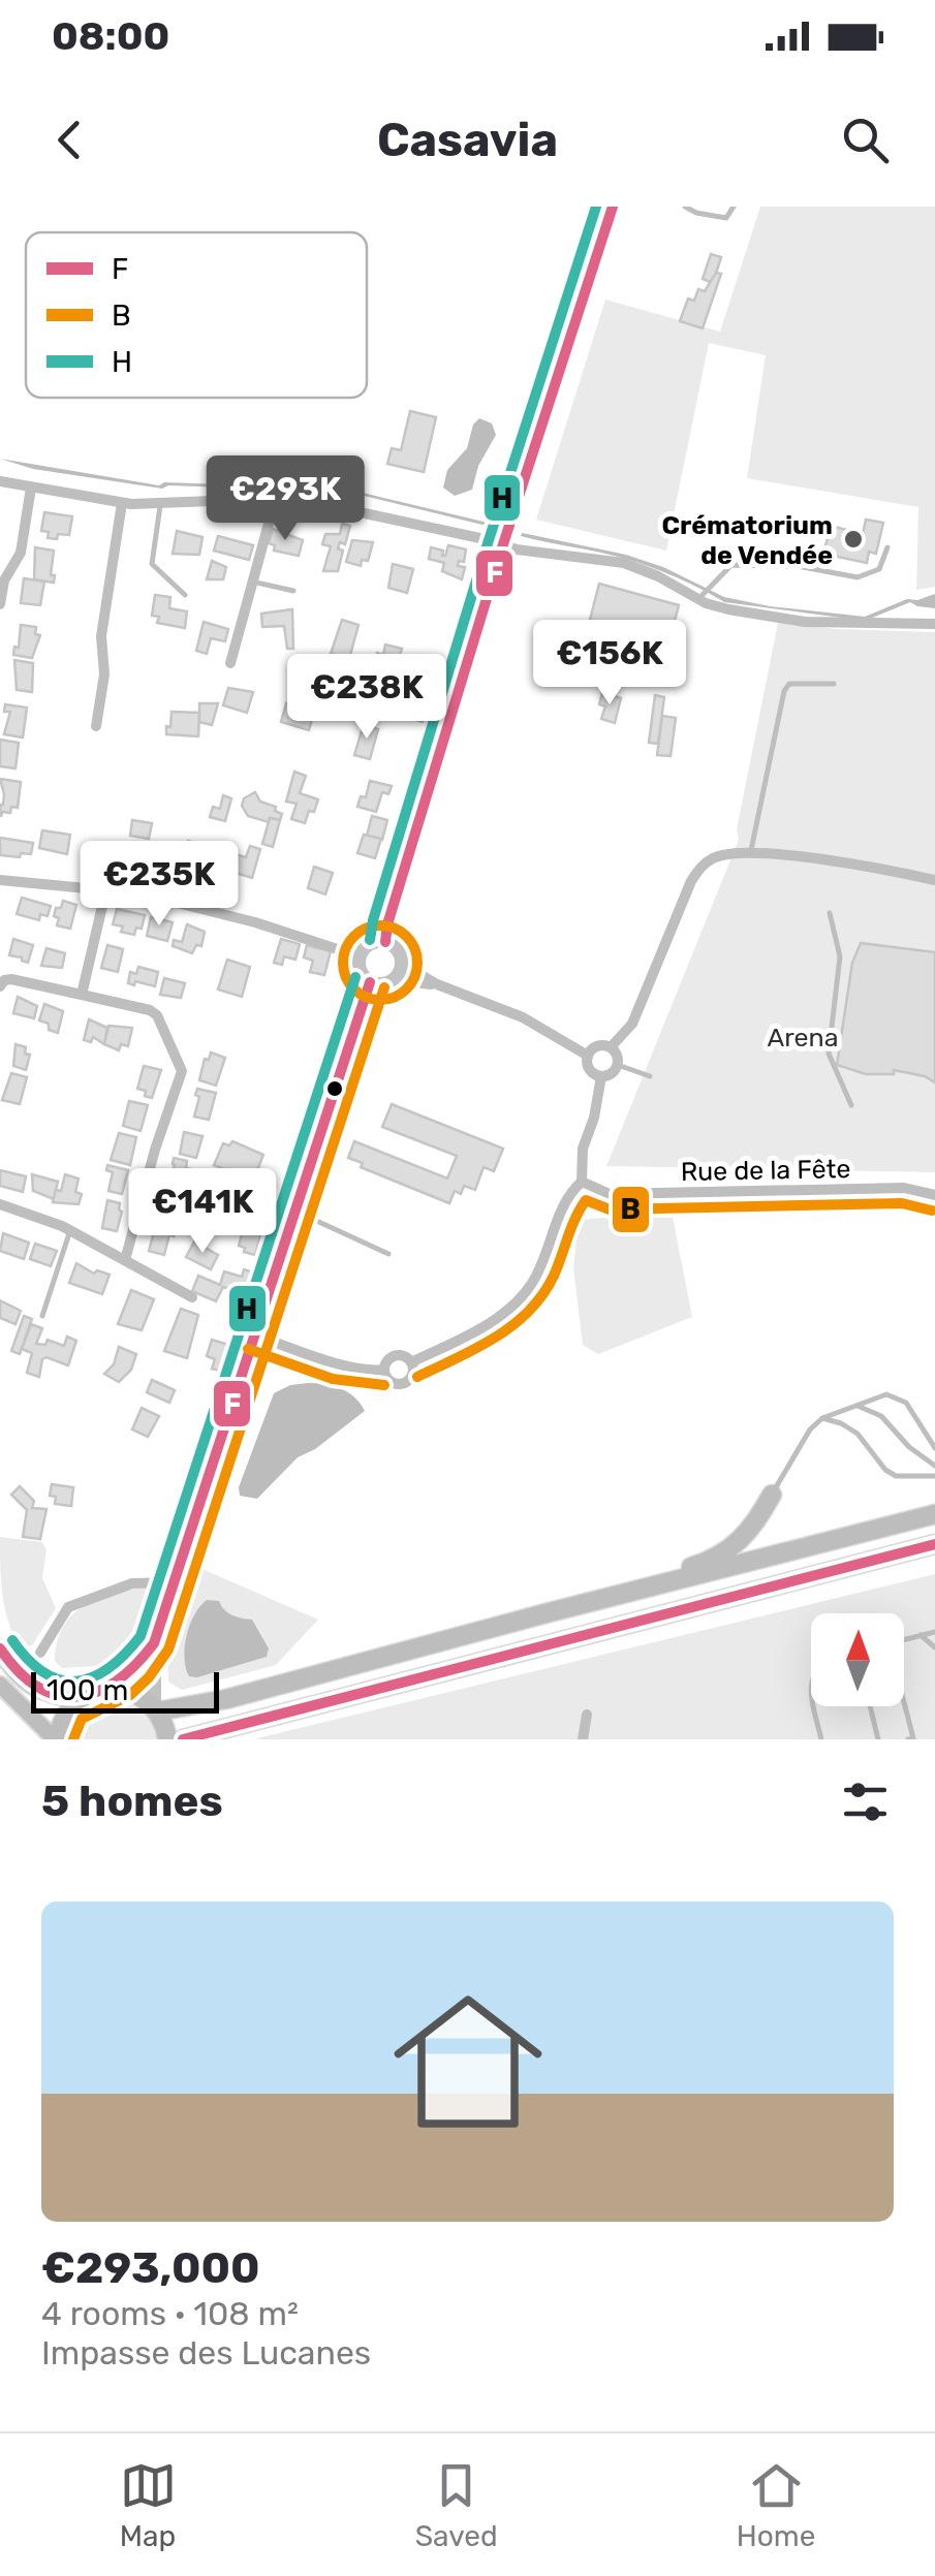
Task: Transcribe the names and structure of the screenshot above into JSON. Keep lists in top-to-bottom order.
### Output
{
  "streets": {
    "street": ["Rue de la Fête"]
  },
  "parks": ["Arena"],
  "places": ["Crématorium de Vendée"],
  "lines": ["transit line F", "transit line H", "transit line B"],
  "legend": ["F", "B", "H"],
  "scale_bar": "100 m",
  "north": "top",
  "page": {
    "status": "08:00",
    "header": "Casavia",
    "price": [
      "€293K",
      "€156K",
      "€238K",
      "€235K",
      "€141K"
    ],
    "scale": "100 m",
    "heading": "5 homes",
    "list": [
      {
        "name": "€293,000",
        "note": "4 rooms · 108 m² · Impasse des Lucanes"
      }
    ],
    "tabs": ["Map", "Saved", "Home"]
  }
}
